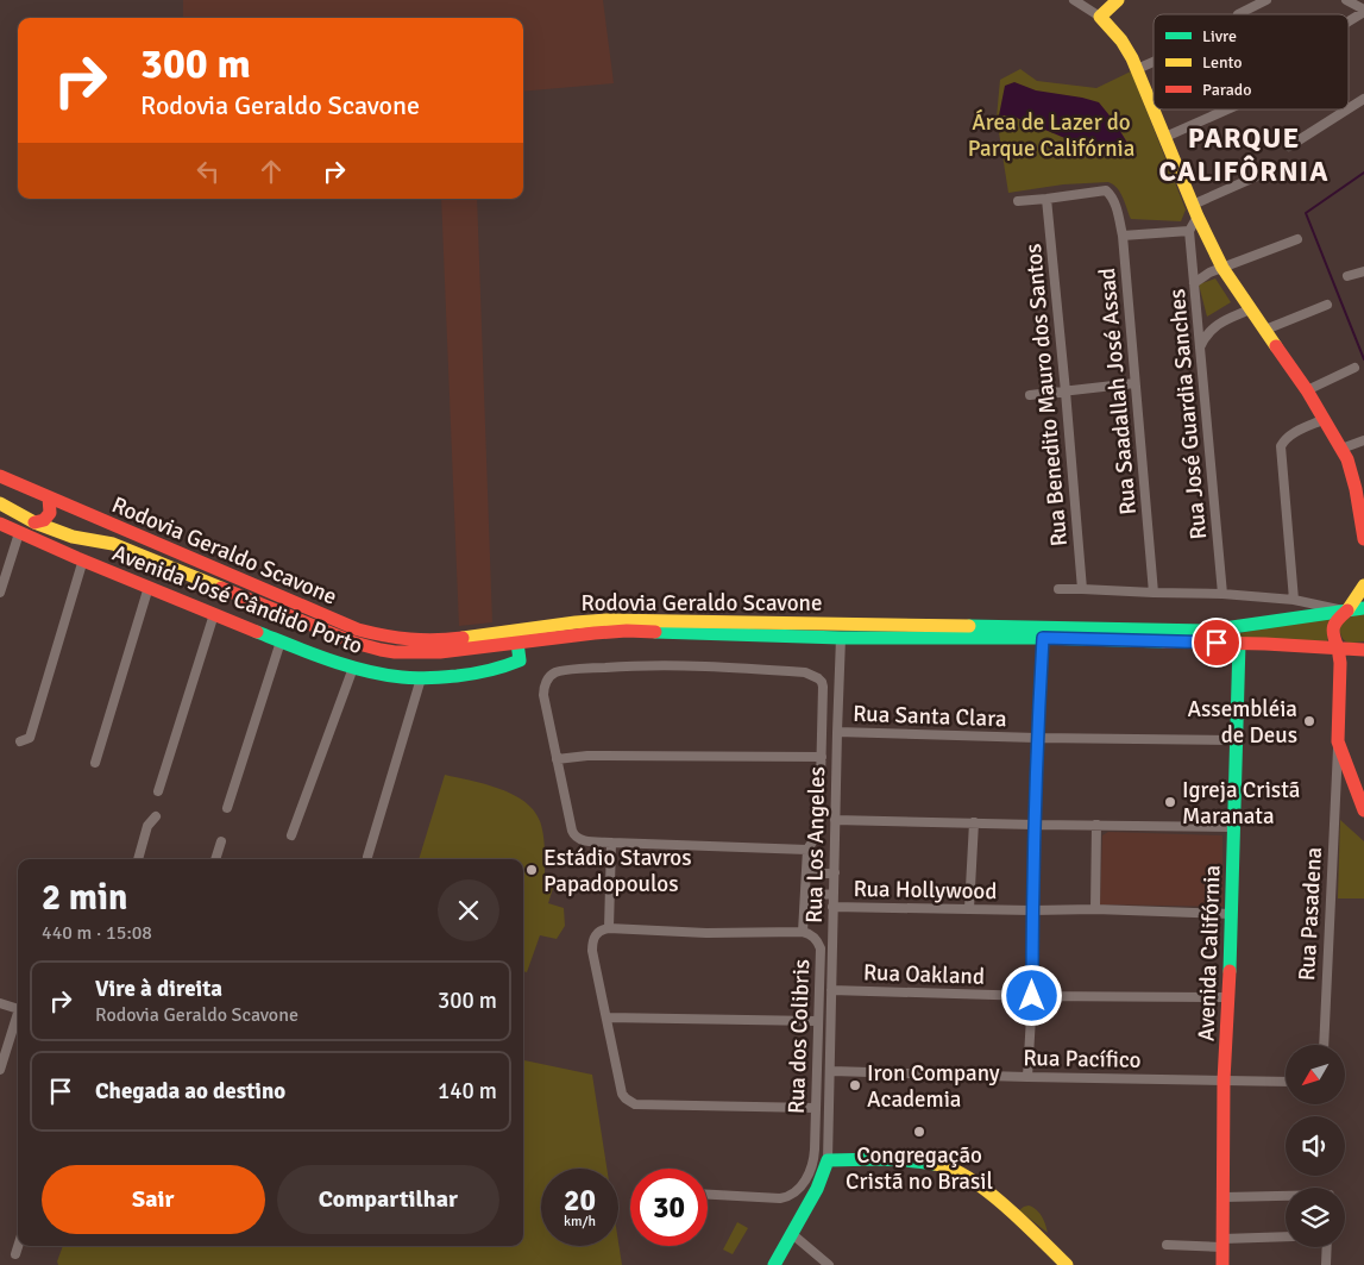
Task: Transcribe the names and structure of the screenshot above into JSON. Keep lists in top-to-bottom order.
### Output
{
  "streets": {
    "main road": ["Rodovia Geraldo Scavone", "Avenida José Cândido Porto", "Avenida Califórnia"],
    "street": [
      "Rua Saadallah José Assad",
      "Rua Benedito Mauro dos Santos",
      "Rua José Guardia Sanches",
      "Rua Santa Clara",
      "Rua Los Angeles",
      "Rua Hollywood",
      "Rua Pasadena",
      "Rua Oakland",
      "Rua dos Colibris",
      "Rua Pacífico"
    ]
  },
  "crossings": [
    ["Rua Saadallah José Assad", "Rua Benedito Mauro dos Santos"],
    ["Rodovia Geraldo Scavone", "Avenida José Cândido Porto"],
    ["Rodovia Geraldo Scavone", "Rua Los Angeles"],
    ["Rodovia Geraldo Scavone", "Avenida Califórnia"],
    ["Rua Santa Clara", "Rua Los Angeles"],
    ["Rua Santa Clara", "Avenida Califórnia"],
    ["Rua Los Angeles", "Rua Hollywood"],
    ["Rua Los Angeles", "Rua Oakland"],
    ["Rua Los Angeles", "Rua Pacífico"],
    ["Rua Hollywood", "Avenida Califórnia"],
    ["Avenida Califórnia", "Rua Oakland"],
    ["Avenida Califórnia", "Rua Pacífico"]
  ],
  "districts": ["PARQUE CALIFÔRNIA"],
  "parks": ["Área de Lazer do Parque Califórnia"],
  "places": [
    "Assembléia de Deus",
    "Igreja Cristã Maranata",
    "Estádio Stavros Papadopoulos",
    "Iron Company Academia",
    "Congregação Cristã no Brasil"
  ],
  "legend": ["Livre", "Lento", "Parado"],
  "north": "bottom left",
  "page": {
    "turn": ["300 m", "Rodovia Geraldo Scavone"],
    "heading": ["2 min", "440 m · 15:08"],
    "list": [
      {
        "name": "Vire à direita",
        "note": "Rodovia Geraldo Scavone",
        "value": "300 m"
      },
      {
        "name": "Chegada ao destino",
        "value": "140 m"
      }
    ],
    "buttons": ["Sair", "Compartilhar"],
    "speed": "20 km/h",
    "limit": "30"
  }
}
